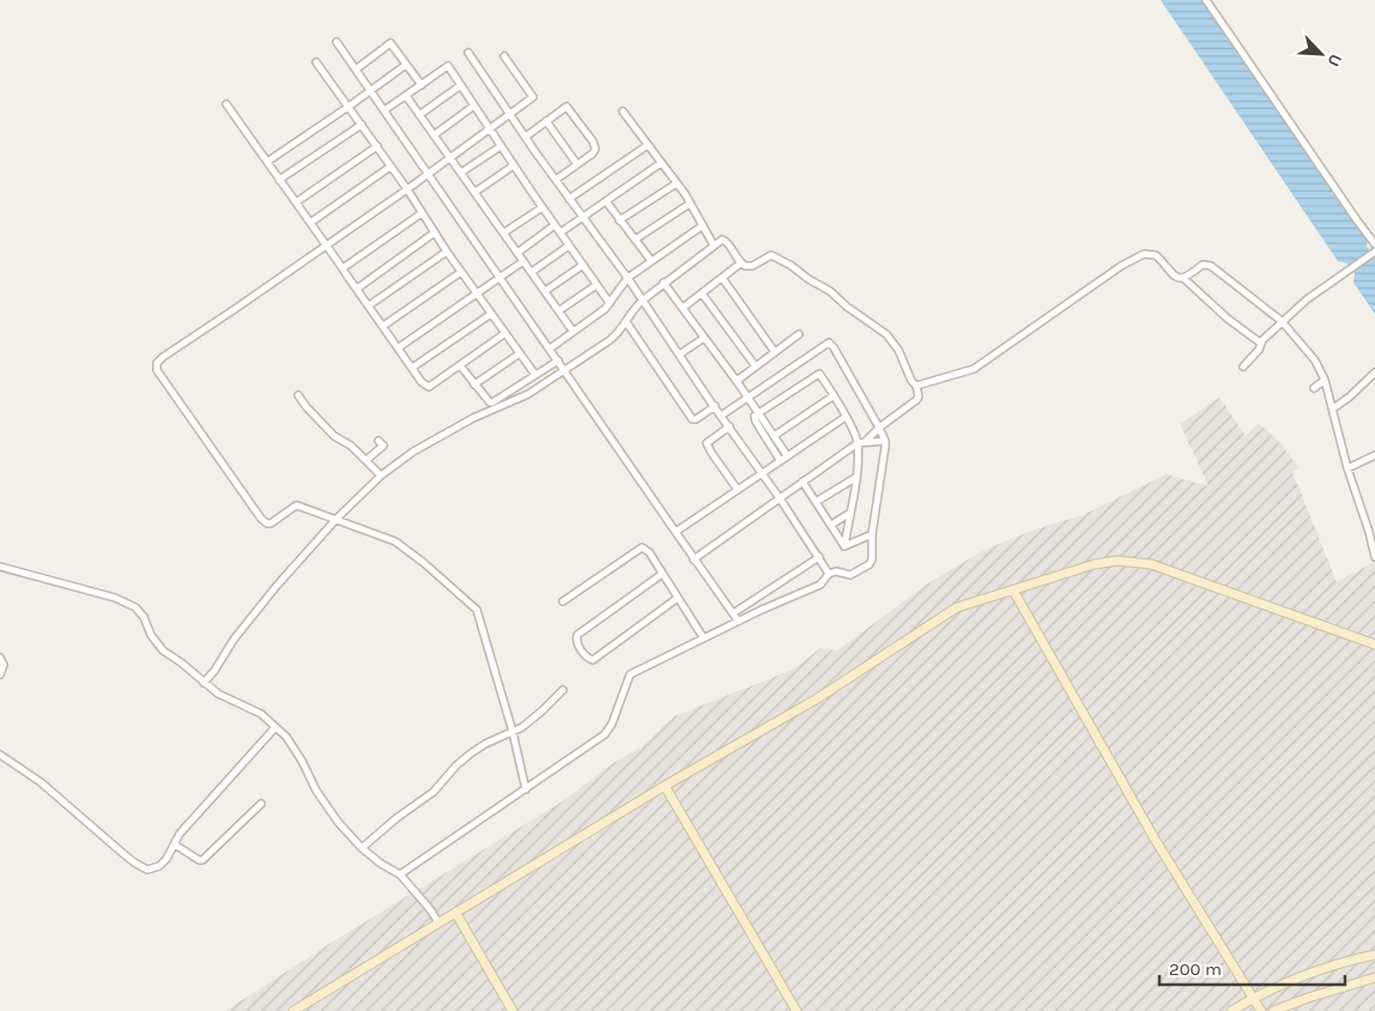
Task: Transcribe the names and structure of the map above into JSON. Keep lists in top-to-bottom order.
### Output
{
  "scale_bar": "200 m",
  "north": "bottom right"
}
